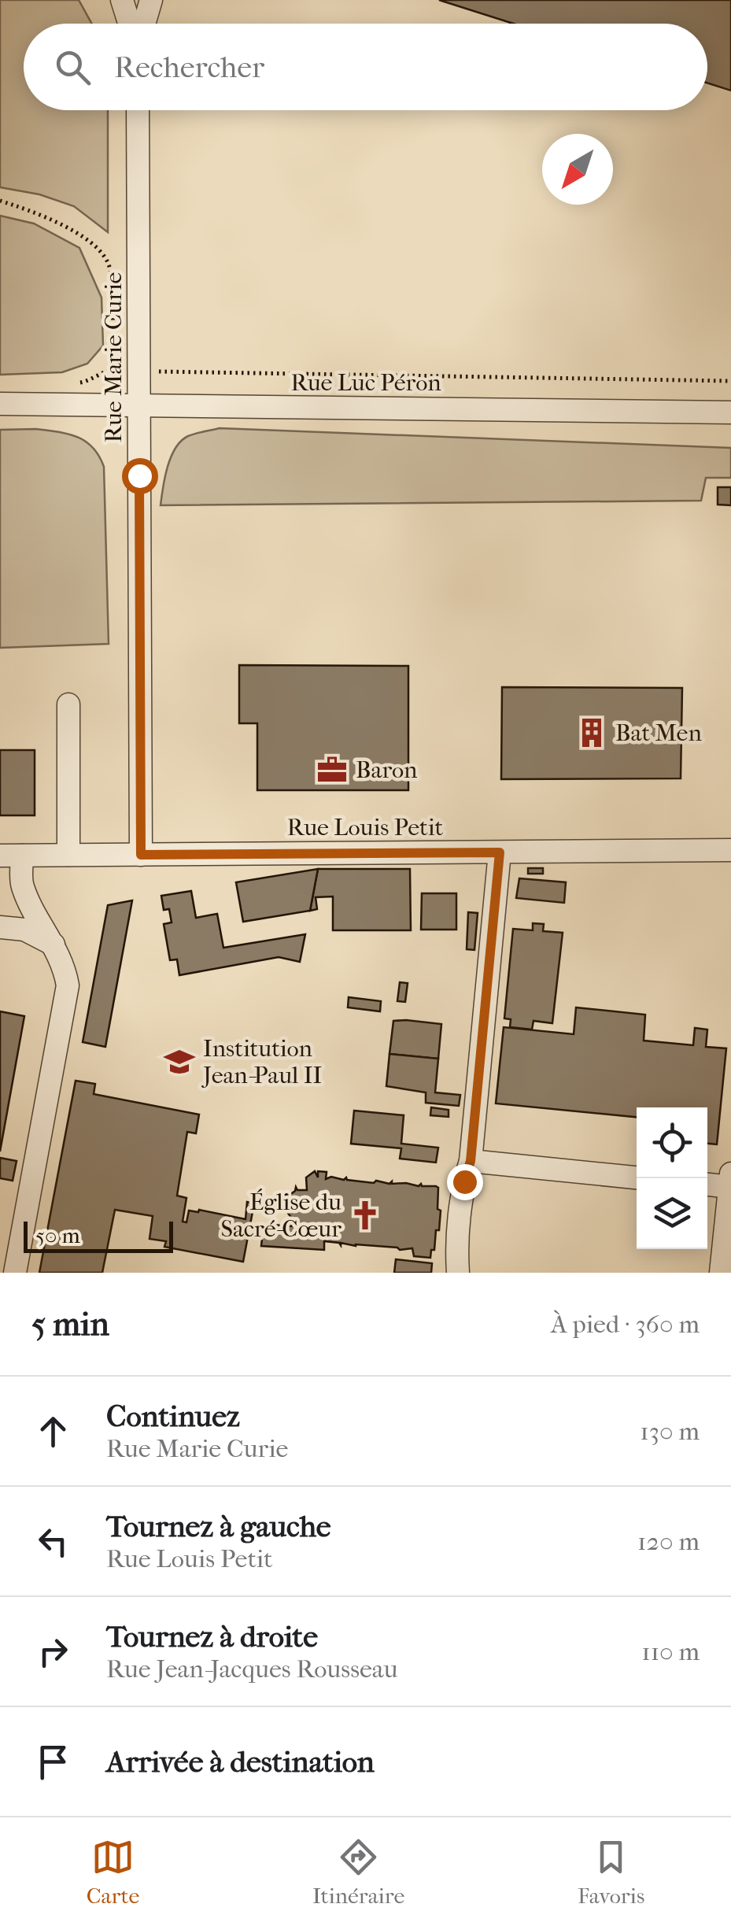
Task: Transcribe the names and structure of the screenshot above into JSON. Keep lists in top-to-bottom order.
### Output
{
  "streets": {
    "street": ["Rue Marie Curie", "Rue Luc Péron", "Rue Louis Petit"]
  },
  "crossings": [
    ["Rue Marie Curie", "Rue Luc Péron"],
    ["Rue Marie Curie", "Rue Louis Petit"]
  ],
  "places": {
    "building": ["Bat Men"],
    "office": ["Baron"],
    "school or university": ["Institution Jean-Paul II"],
    "church": ["Église du Sacré-Cœur"]
  },
  "scale_bar": "50 m",
  "north": "bottom left",
  "page": {
    "search": "Rechercher",
    "scale": "50 m",
    "heading": ["5 min", "À pied · 360 m"],
    "list": [
      ["Continuez", "Rue Marie Curie", "130 m"],
      ["Tournez à gauche", "Rue Louis Petit", "120 m"],
      ["Tournez à droite", "Rue Jean-Jacques Rousseau", "110 m"],
      "Arrivée à destination"
    ],
    "nav": ["Carte", "Itinéraire", "Favoris"]
  }
}
